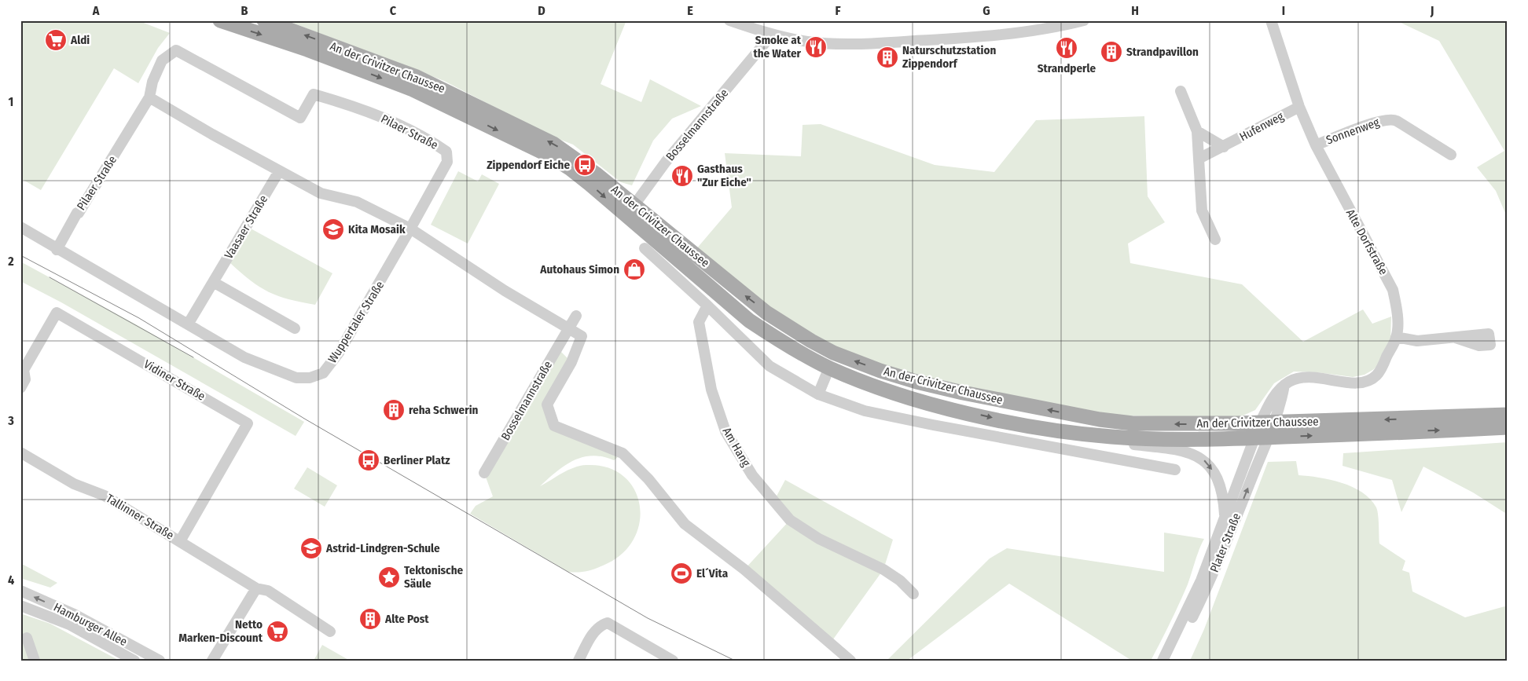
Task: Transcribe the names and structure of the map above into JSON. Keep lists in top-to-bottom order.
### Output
{
  "streets": {
    "main road": ["An der Crivitzer Chaussee"],
    "street": [
      "Bosselmannstraße",
      "Hufenweg",
      "Sonnenweg",
      "Pilaer Straße",
      "Vaasaer Straße",
      "Alte Dorfstraße",
      "Wuppertaler Straße",
      "Vidiner Straße",
      "Am Hang",
      "Tallinner Straße",
      "Plater Straße",
      "Hamburger Allee"
    ]
  },
  "crossings": [
    ["An der Crivitzer Chaussee", "Bosselmannstraße"],
    ["An der Crivitzer Chaussee", "Alte Dorfstraße"],
    ["An der Crivitzer Chaussee", "Plater Straße"],
    ["Hufenweg", "Alte Dorfstraße"],
    ["Sonnenweg", "Alte Dorfstraße"],
    ["Pilaer Straße", "Wuppertaler Straße"],
    ["Vaasaer Straße", "Wuppertaler Straße"],
    ["Alte Dorfstraße", "Plater Straße"],
    ["Vidiner Straße", "Tallinner Straße"]
  ],
  "places": {
    "supermarket": ["Aldi", "Netto Marken-Discount"],
    "restaurant": ["Smoke at the Water", "Strandperle", "Gasthaus \"Zur Eiche\""],
    "building": [
      "Strandpavillon",
      "Naturschutzstation Zippendorf",
      "reha Schwerin",
      "Alte Post"
    ],
    "bus stop": ["Zippendorf Eiche", "Berliner Platz"],
    "school or university": ["Kita Mosaik", "Astrid-Lindgren-Schule"],
    "shop": ["Autohaus Simon"],
    "sports": ["El´Vita"],
    "place": ["Tektonische Säule"]
  },
  "grid": {
    "columns": [
      "A",
      "B",
      "C",
      "D",
      "E",
      "F",
      "G",
      "H",
      "I",
      "J"
    ],
    "rows": [
      "1",
      "2",
      "3",
      "4"
    ]
  }
}
